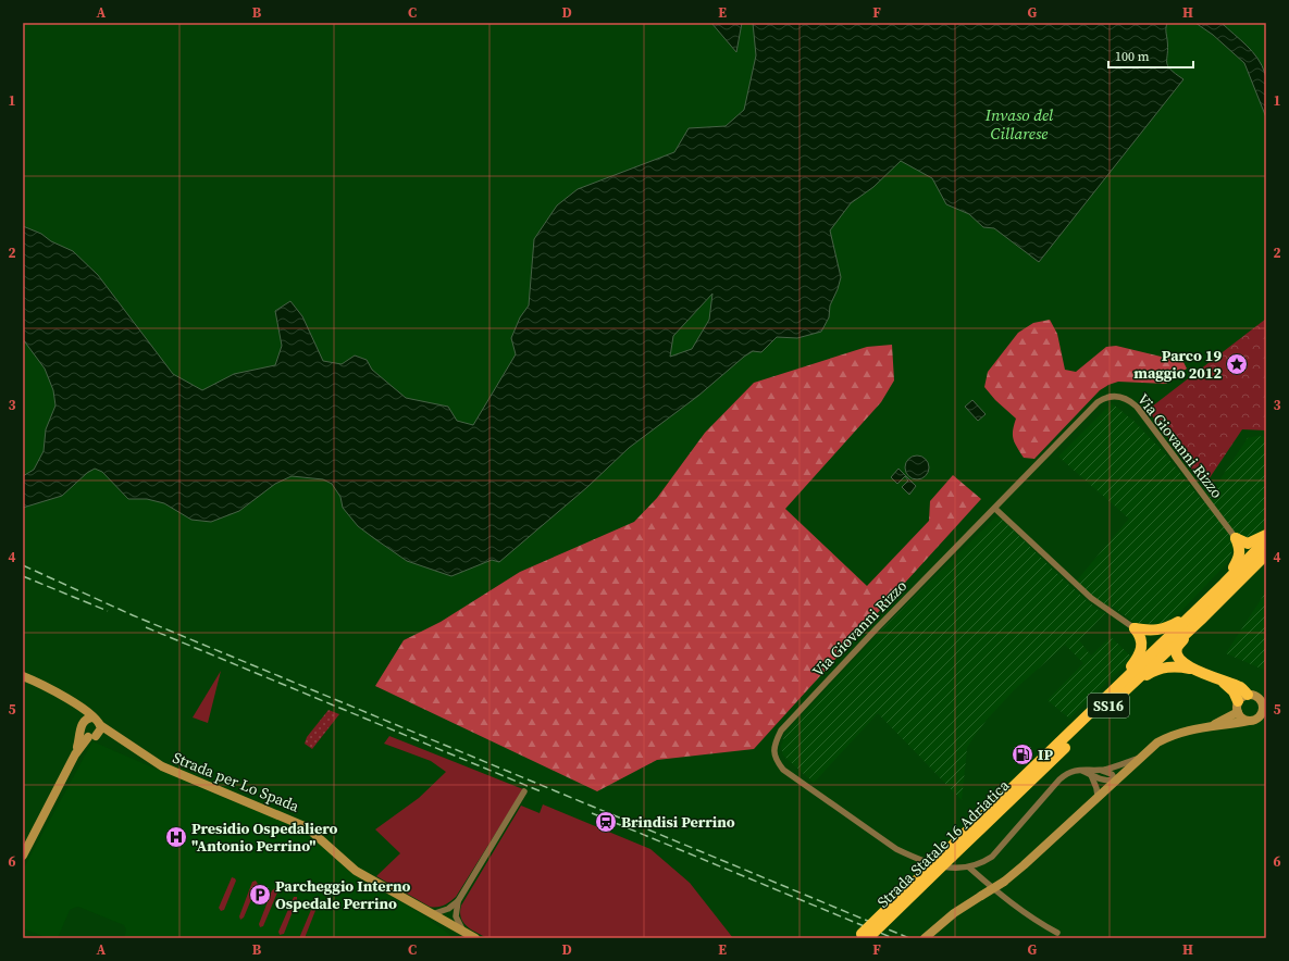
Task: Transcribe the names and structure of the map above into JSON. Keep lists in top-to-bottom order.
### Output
{
  "streets": {
    "highway": ["SS16", "Strada Statale 16 Adriatica"],
    "street": ["Via Giovanni Rizzo", "Strada per Lo Spada"]
  },
  "water": ["Invaso del Cillarese"],
  "places": {
    "place": ["Parco 19 maggio 2012"],
    "fuel station": ["IP"],
    "station": ["Brindisi Perrino"],
    "hospital": ["Presidio Ospedaliero \"Antonio Perrino\""],
    "parking": ["Parcheggio Interno Ospedale Perrino"]
  },
  "scale_bar": "100 m",
  "grid": {
    "columns": [
      "A",
      "B",
      "C",
      "D",
      "E",
      "F",
      "G",
      "H"
    ],
    "rows": [
      "1",
      "2",
      "3",
      "4",
      "5",
      "6"
    ]
  }
}
